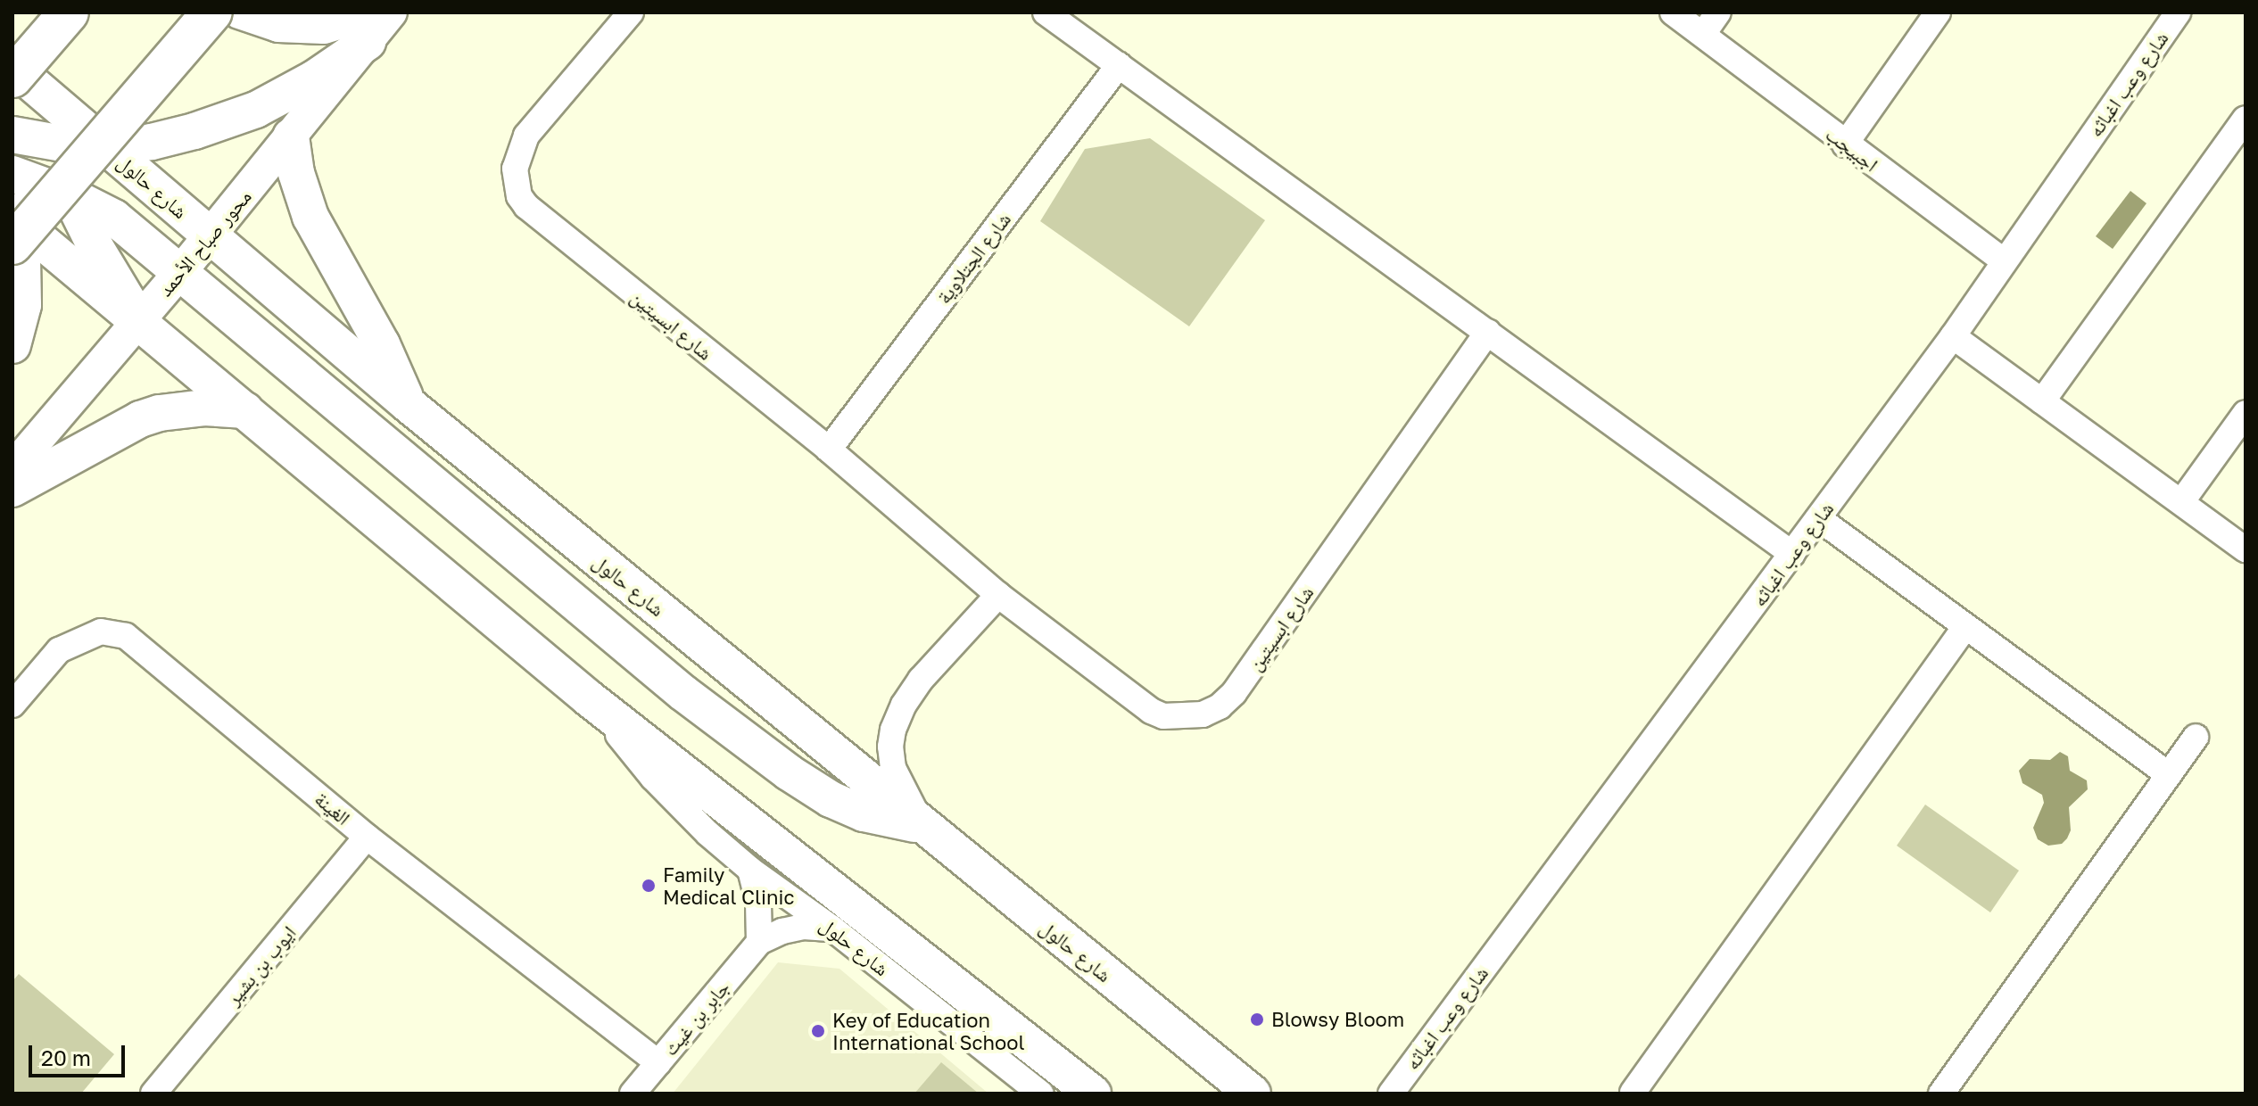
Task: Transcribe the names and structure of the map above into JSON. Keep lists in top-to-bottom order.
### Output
{
  "streets": {
    "main road": ["شارع حالول"],
    "street": [
      "شارع وعب اغباثه",
      "اجبيجب",
      "محور صباح الأحمد",
      "شارع الجتلاوية",
      "شارع ابسيتين",
      "الغينة",
      "شارع حلول",
      "ايوب بن بشير",
      "جابر بن غيث"
    ]
  },
  "crossings": [
    ["شارع وعب اغباثه", "اجبيجب"],
    ["شارع حالول", "محور صباح الأحمد"],
    ["شارع الجتلاوية", "شارع ابسيتين"],
    ["الغينة", "ايوب بن بشير"],
    ["الغينة", "جابر بن غيث"],
    ["شارع حلول", "جابر بن غيث"]
  ],
  "places": ["Family Medical Clinic", "Blowsy Bloom", "Key of Education International School"],
  "scale_bar": "20 m"
}
